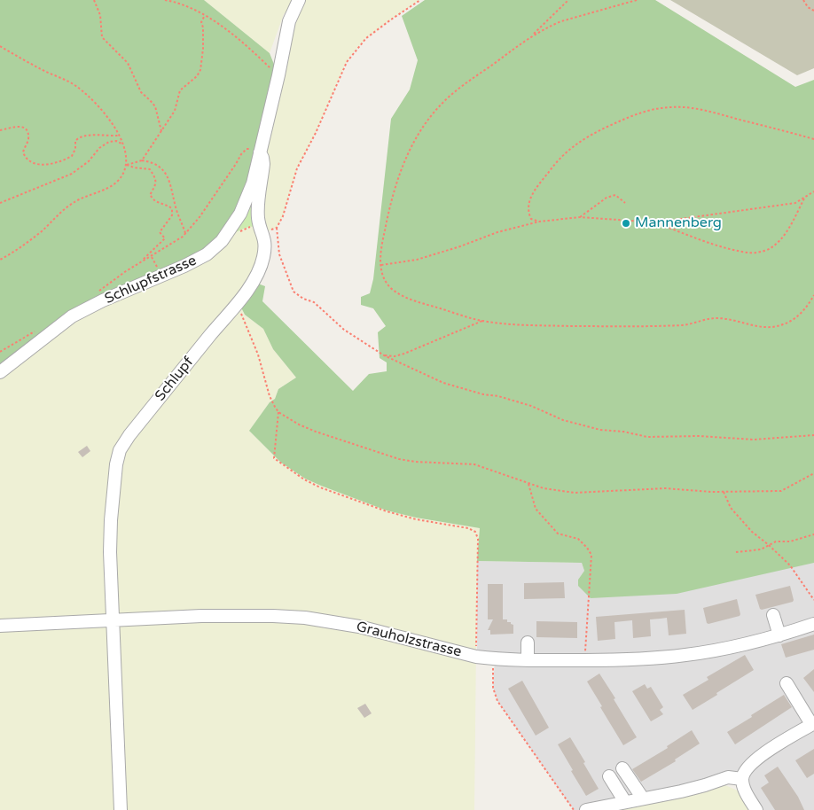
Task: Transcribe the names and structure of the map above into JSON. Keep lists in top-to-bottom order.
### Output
{
  "streets": {
    "street": ["Schlupfstrasse", "Schlupf", "Grauholzstrasse"]
  },
  "crossings": [
    ["Schlupfstrasse", "Schlupf"],
    ["Schlupf", "Grauholzstrasse"]
  ],
  "places": ["Mannenberg"]
}
